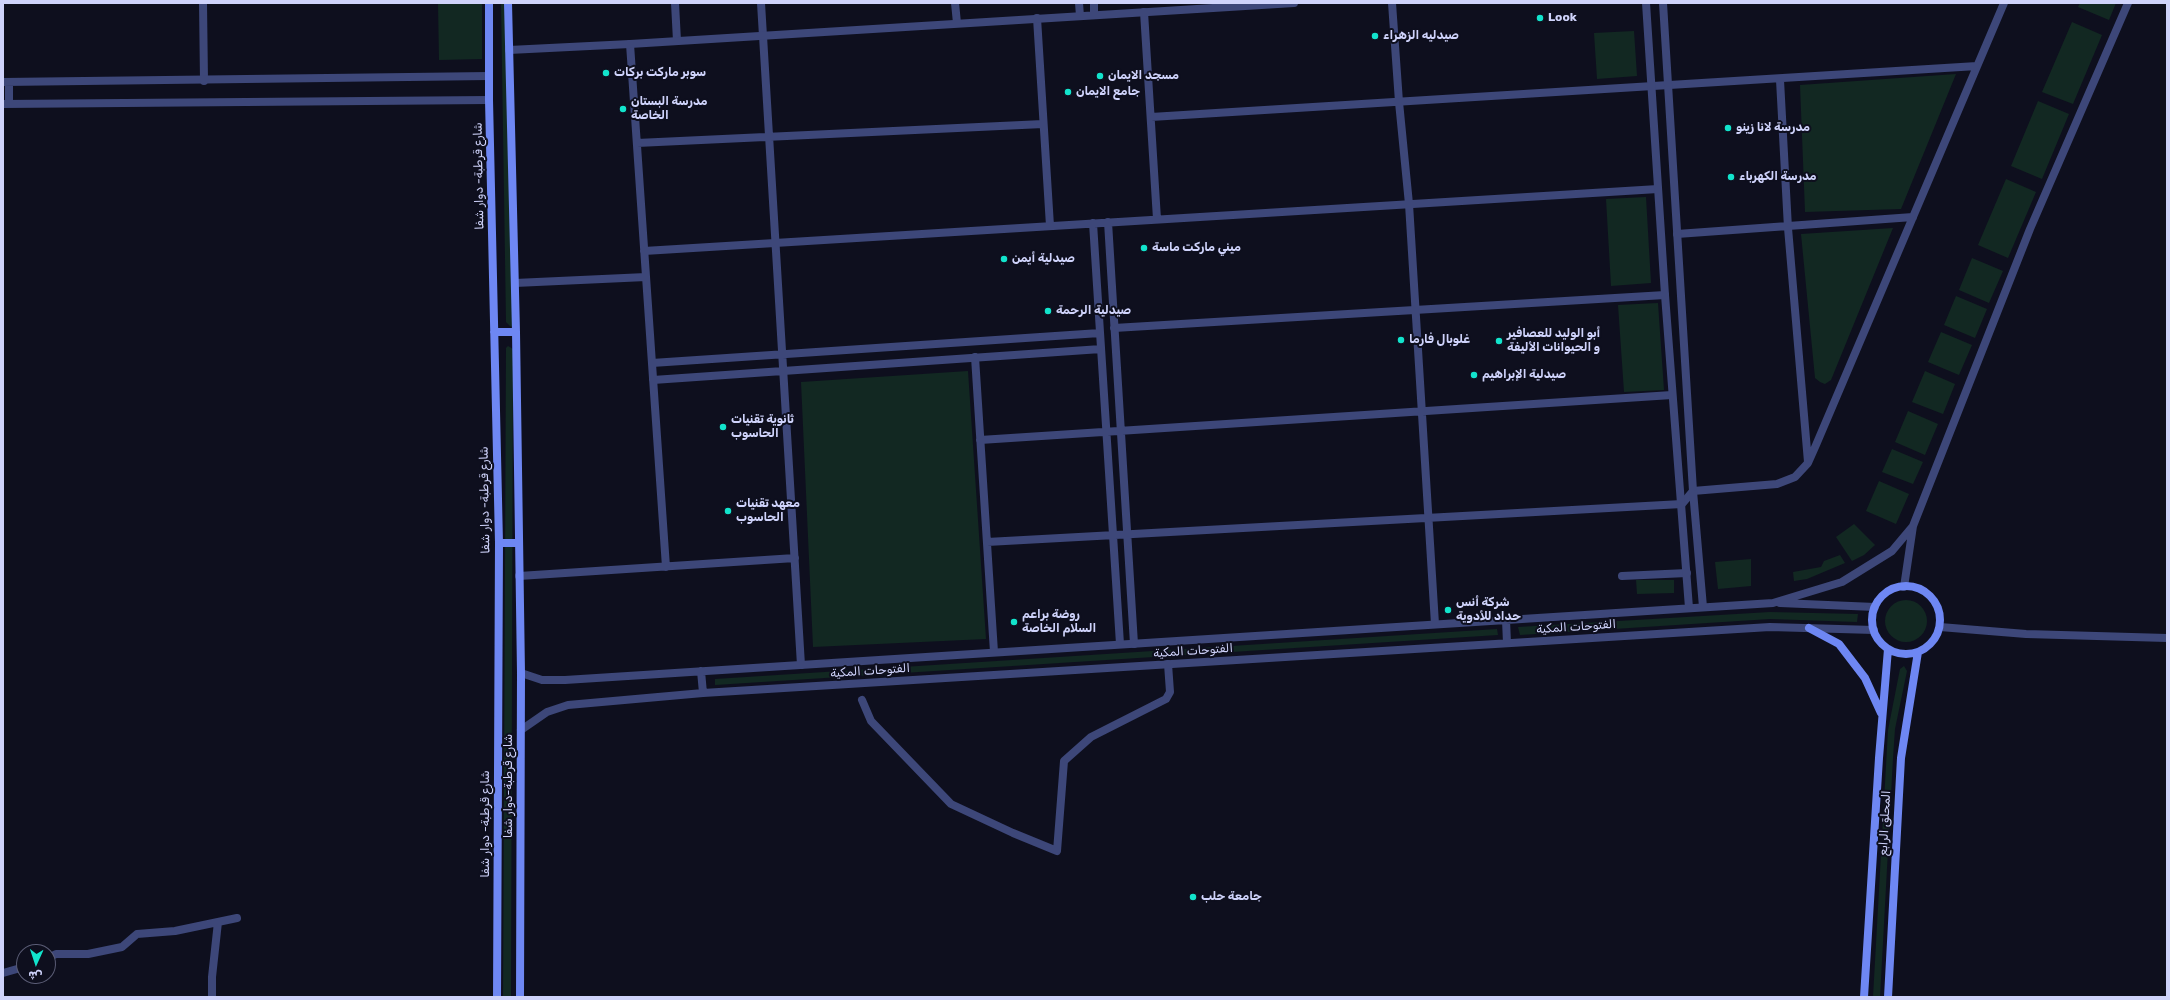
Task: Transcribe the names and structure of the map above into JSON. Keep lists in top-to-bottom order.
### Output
{
  "streets": {
    "main road": ["شارع قرطبة- دوار شفا", "شارع قرطبة-دوار شفا", "المحلق الرابع"],
    "street": ["الفتوحات المكية"]
  },
  "crossings": [
    ["الفتوحات المكية", "شارع قرطبة-دوار شفا"],
    ["الفتوحات المكية", "المحلق الرابع"]
  ],
  "places": [
    "Look",
    "صيدليه الزهراء",
    "سوبر ماركت بركات",
    "مسجد الايمان",
    "جامع الايمان",
    "مدرسة البستان الخاصة",
    "مدرسة لانا زينو",
    "مدرسة الكهرباء",
    "ميني ماركت ماسة",
    "صيدلية أيمن",
    "صيدلية الرحمة",
    "غلوبال فارما",
    "أبو الوليد للعصافير و الحيوانات الأليفة",
    "صيدلية الإبراهيم",
    "ثانوية تقنيات الحاسوب",
    "معهد تقنيات الحاسوب",
    "شركة أنس حداد للأدوية",
    "روضة براعم السلام الخاصة",
    "جامعة حلب"
  ],
  "north": "bottom"
}
